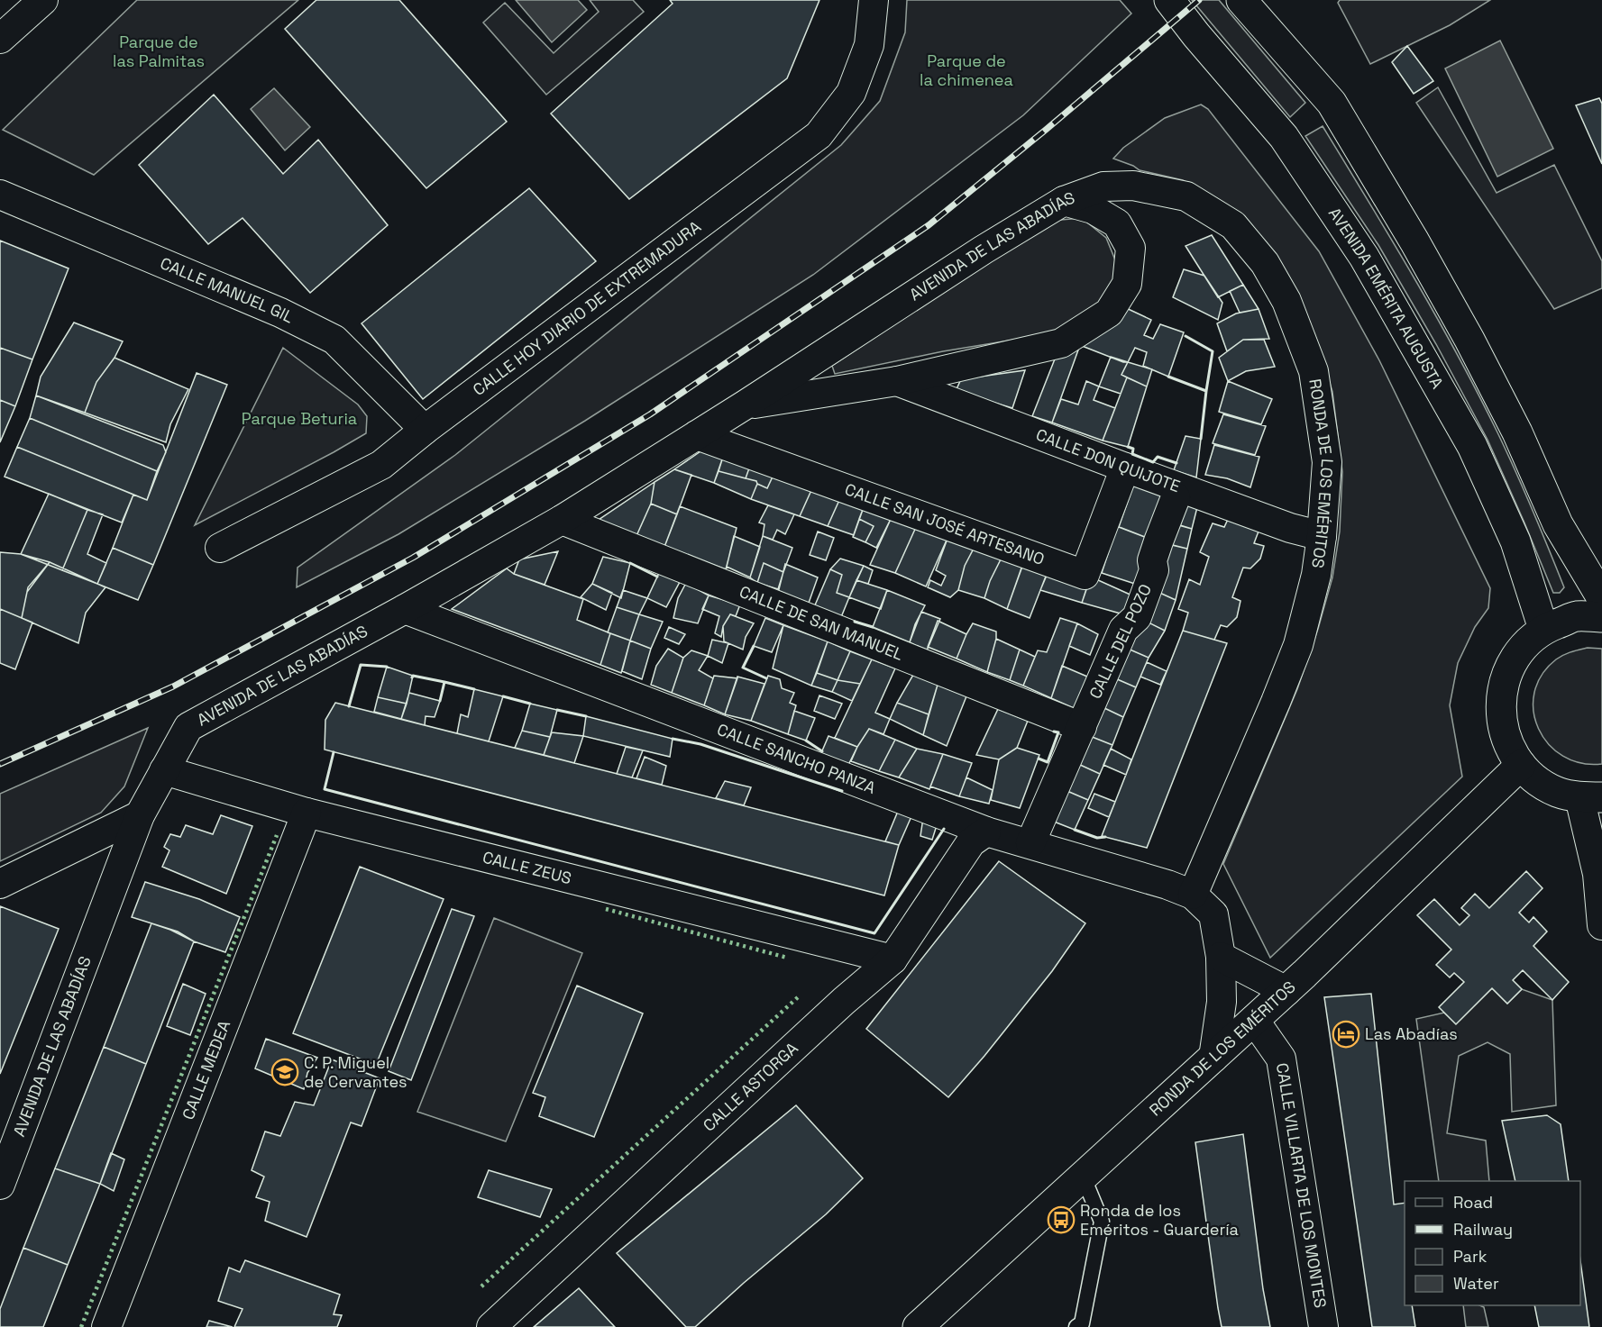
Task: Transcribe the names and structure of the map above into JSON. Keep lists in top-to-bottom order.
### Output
{
  "streets": {
    "main road": ["AVENIDA EMÉRITA AUGUSTA", "RONDA DE LOS EMÉRITOS"],
    "street": [
      "AVENIDA DE LAS ABADÍAS",
      "CALLE MANUEL GIL",
      "CALLE HOY DIARIO DE EXTREMADURA",
      "CALLE DON QUIJOTE",
      "CALLE SAN JOSÉ ARTESANO",
      "CALLE DE SAN MANUEL",
      "CALLE DEL POZO",
      "CALLE SANCHO PANZA",
      "CALLE ZEUS",
      "CALLE MEDEA",
      "CALLE ASTORGA",
      "CALLE VILLARTA DE LOS MONTES"
    ]
  },
  "crossings": [
    ["AVENIDA DE LAS ABADÍAS", "CALLE DON QUIJOTE"],
    ["AVENIDA DE LAS ABADÍAS", "RONDA DE LOS EMÉRITOS"],
    ["AVENIDA DE LAS ABADÍAS", "CALLE SAN JOSÉ ARTESANO"],
    ["AVENIDA DE LAS ABADÍAS", "CALLE DE SAN MANUEL"],
    ["AVENIDA DE LAS ABADÍAS", "CALLE SANCHO PANZA"],
    ["AVENIDA DE LAS ABADÍAS", "CALLE ZEUS"],
    ["CALLE MANUEL GIL", "CALLE HOY DIARIO DE EXTREMADURA"],
    ["CALLE DON QUIJOTE", "RONDA DE LOS EMÉRITOS"],
    ["CALLE DON QUIJOTE", "CALLE SAN JOSÉ ARTESANO"],
    ["RONDA DE LOS EMÉRITOS", "CALLE SANCHO PANZA"],
    ["RONDA DE LOS EMÉRITOS", "CALLE VILLARTA DE LOS MONTES"],
    ["CALLE DE SAN MANUEL", "CALLE DEL POZO"],
    ["CALLE DEL POZO", "CALLE SANCHO PANZA"],
    ["CALLE SANCHO PANZA", "CALLE ASTORGA"],
    ["CALLE ZEUS", "CALLE MEDEA"],
    ["CALLE ZEUS", "CALLE ASTORGA"]
  ],
  "parks": ["Parque de las Palmitas", "Parque de la chimenea", "Parque Beturia"],
  "places": {
    "hotel": ["Las Abadías"],
    "school or university": ["C. P. Miguel de Cervantes"],
    "bus stop": ["Ronda de los Eméritos - Guardería"]
  },
  "legend": [
    "Road",
    "Railway",
    "Park",
    "Water"
  ]
}
